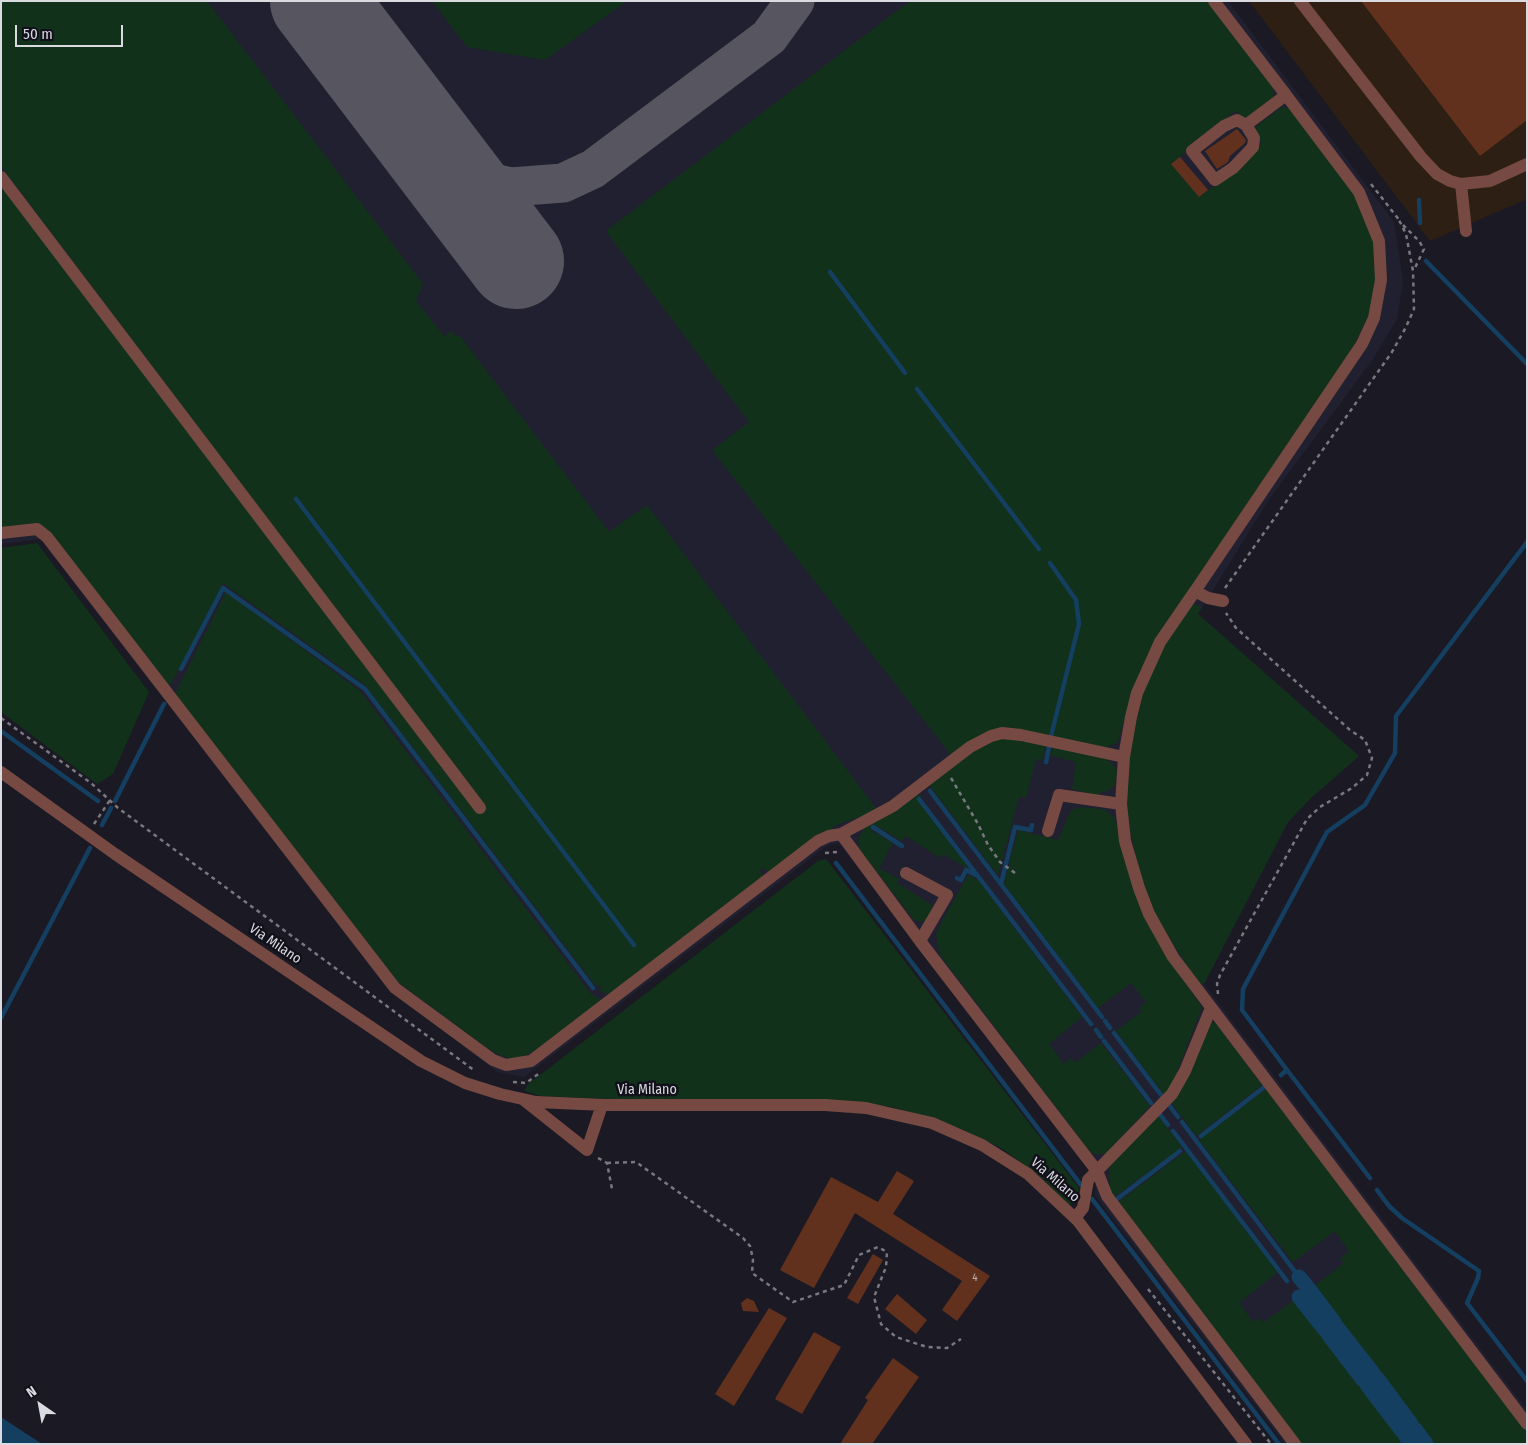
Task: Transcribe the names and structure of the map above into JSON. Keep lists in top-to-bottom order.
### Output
{
  "streets": {
    "street": ["Via Milano"]
  },
  "house_numbers": ["4"],
  "scale_bar": "50 m",
  "north": "top left"
}
